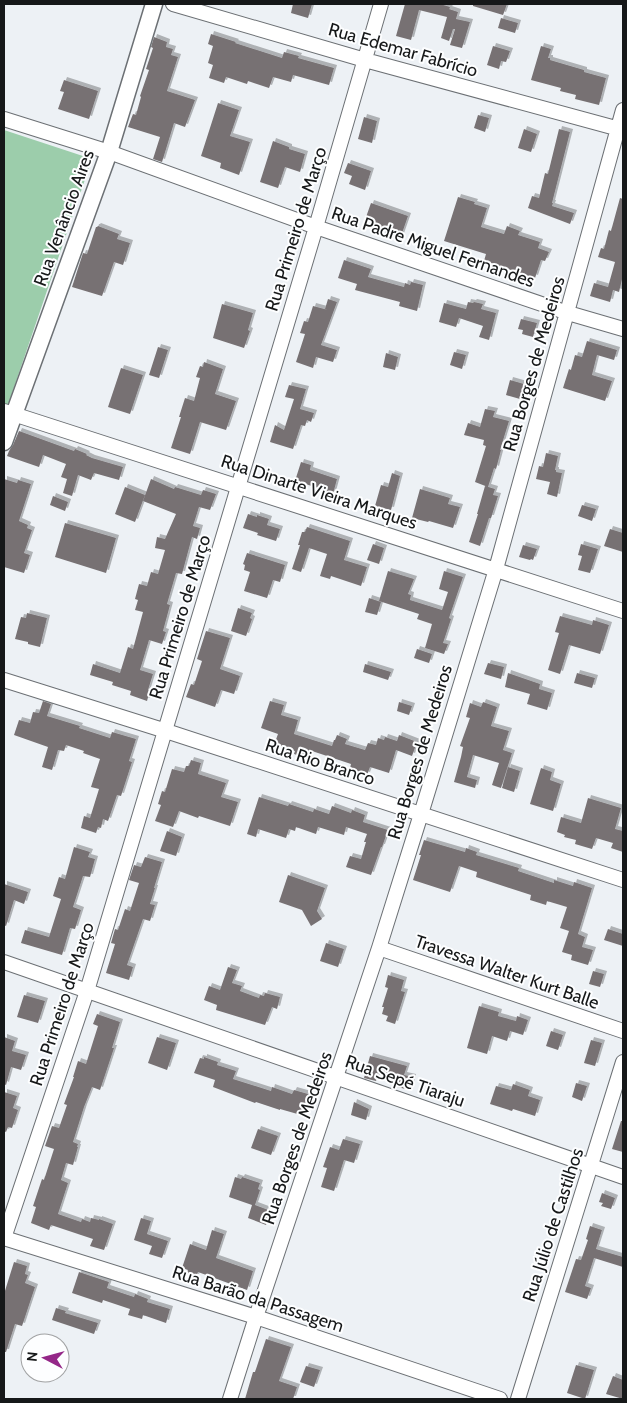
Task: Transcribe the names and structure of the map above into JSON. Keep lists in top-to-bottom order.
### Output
{
  "streets": {
    "street": [
      "Rua Edemar Fabrício",
      "Rua Venâncio Aires",
      "Rua Primeiro de Março",
      "Rua Padre Miguel Fernandes",
      "Rua Borges de Medeiros",
      "Rua Dinarte Vieira Marques",
      "Rua Rio Branco",
      "Travessa Walter Kurt Balle",
      "Rua Sepé Tiaraju",
      "Rua Júlio de Castilhos",
      "Rua Barão da Passagem"
    ]
  },
  "crossings": [
    ["Rua Edemar Fabrício", "Rua Primeiro de Março"],
    ["Rua Edemar Fabrício", "Rua Borges de Medeiros"],
    ["Rua Venâncio Aires", "Rua Padre Miguel Fernandes"],
    ["Rua Venâncio Aires", "Rua Dinarte Vieira Marques"],
    ["Rua Primeiro de Março", "Rua Padre Miguel Fernandes"],
    ["Rua Primeiro de Março", "Rua Dinarte Vieira Marques"],
    ["Rua Primeiro de Março", "Rua Rio Branco"],
    ["Rua Primeiro de Março", "Rua Sepé Tiaraju"],
    ["Rua Primeiro de Março", "Rua Barão da Passagem"],
    ["Rua Padre Miguel Fernandes", "Rua Borges de Medeiros"],
    ["Rua Borges de Medeiros", "Rua Dinarte Vieira Marques"],
    ["Rua Borges de Medeiros", "Rua Rio Branco"],
    ["Rua Borges de Medeiros", "Travessa Walter Kurt Balle"],
    ["Rua Borges de Medeiros", "Rua Sepé Tiaraju"],
    ["Rua Borges de Medeiros", "Rua Barão da Passagem"],
    ["Rua Sepé Tiaraju", "Rua Júlio de Castilhos"]
  ],
  "north": "left"
}
